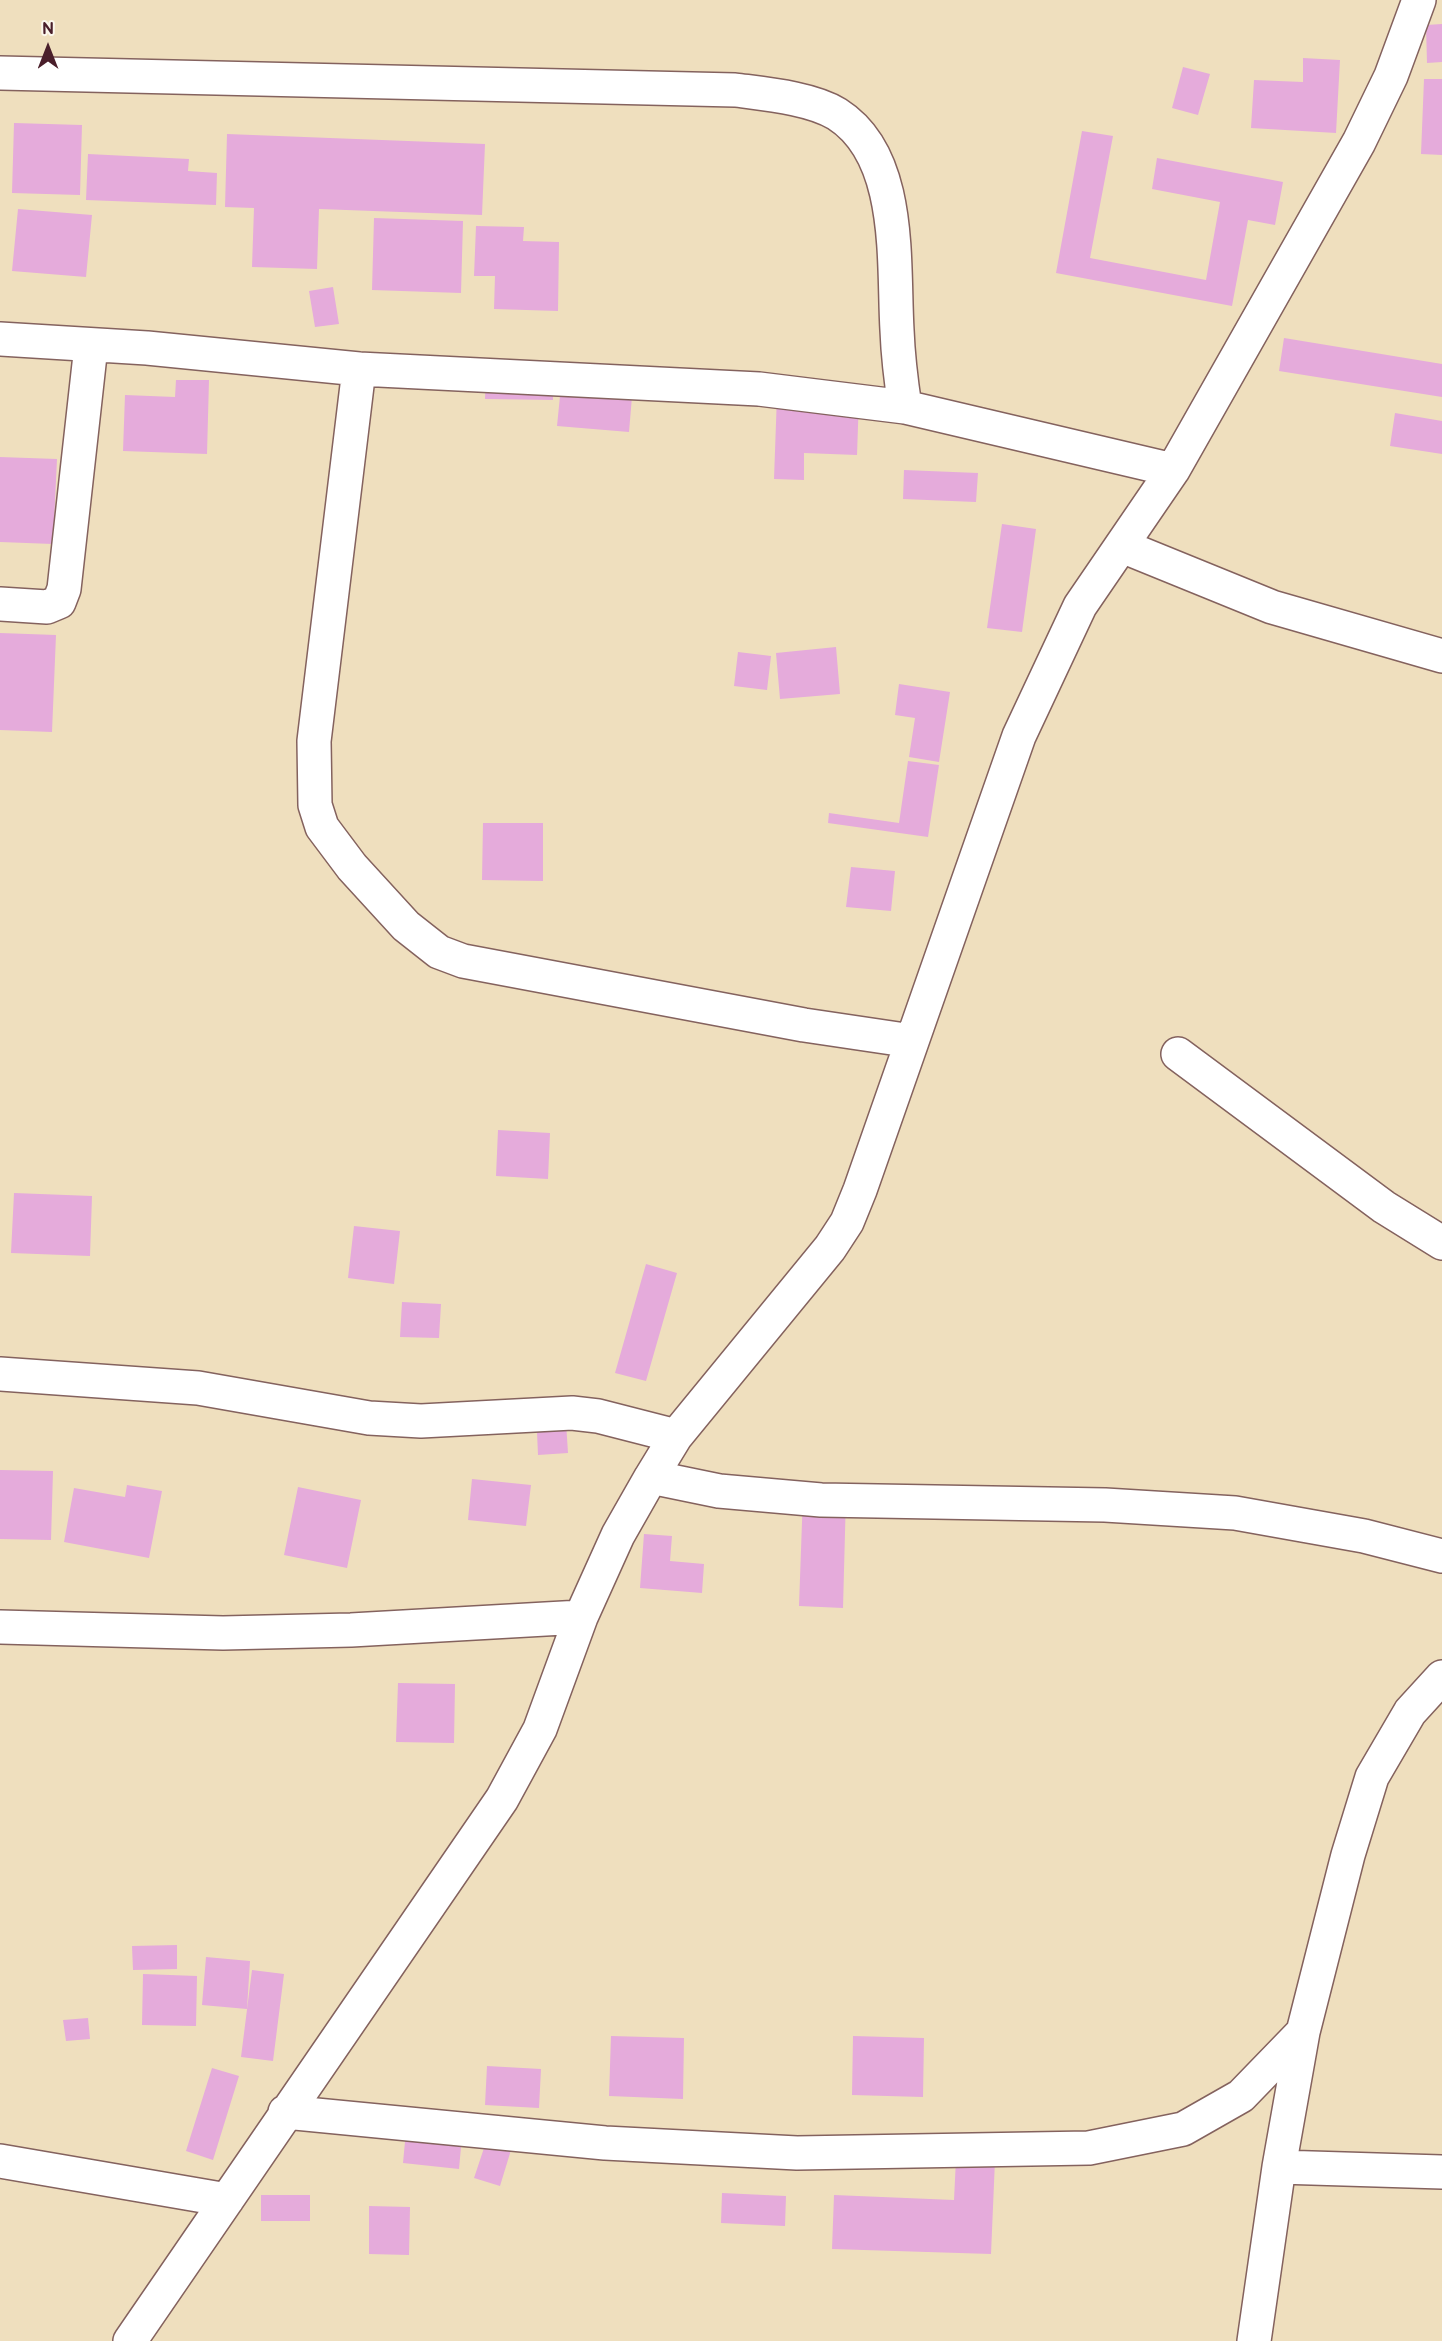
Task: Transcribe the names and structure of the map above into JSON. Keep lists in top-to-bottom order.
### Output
{
  "north": "top"
}
